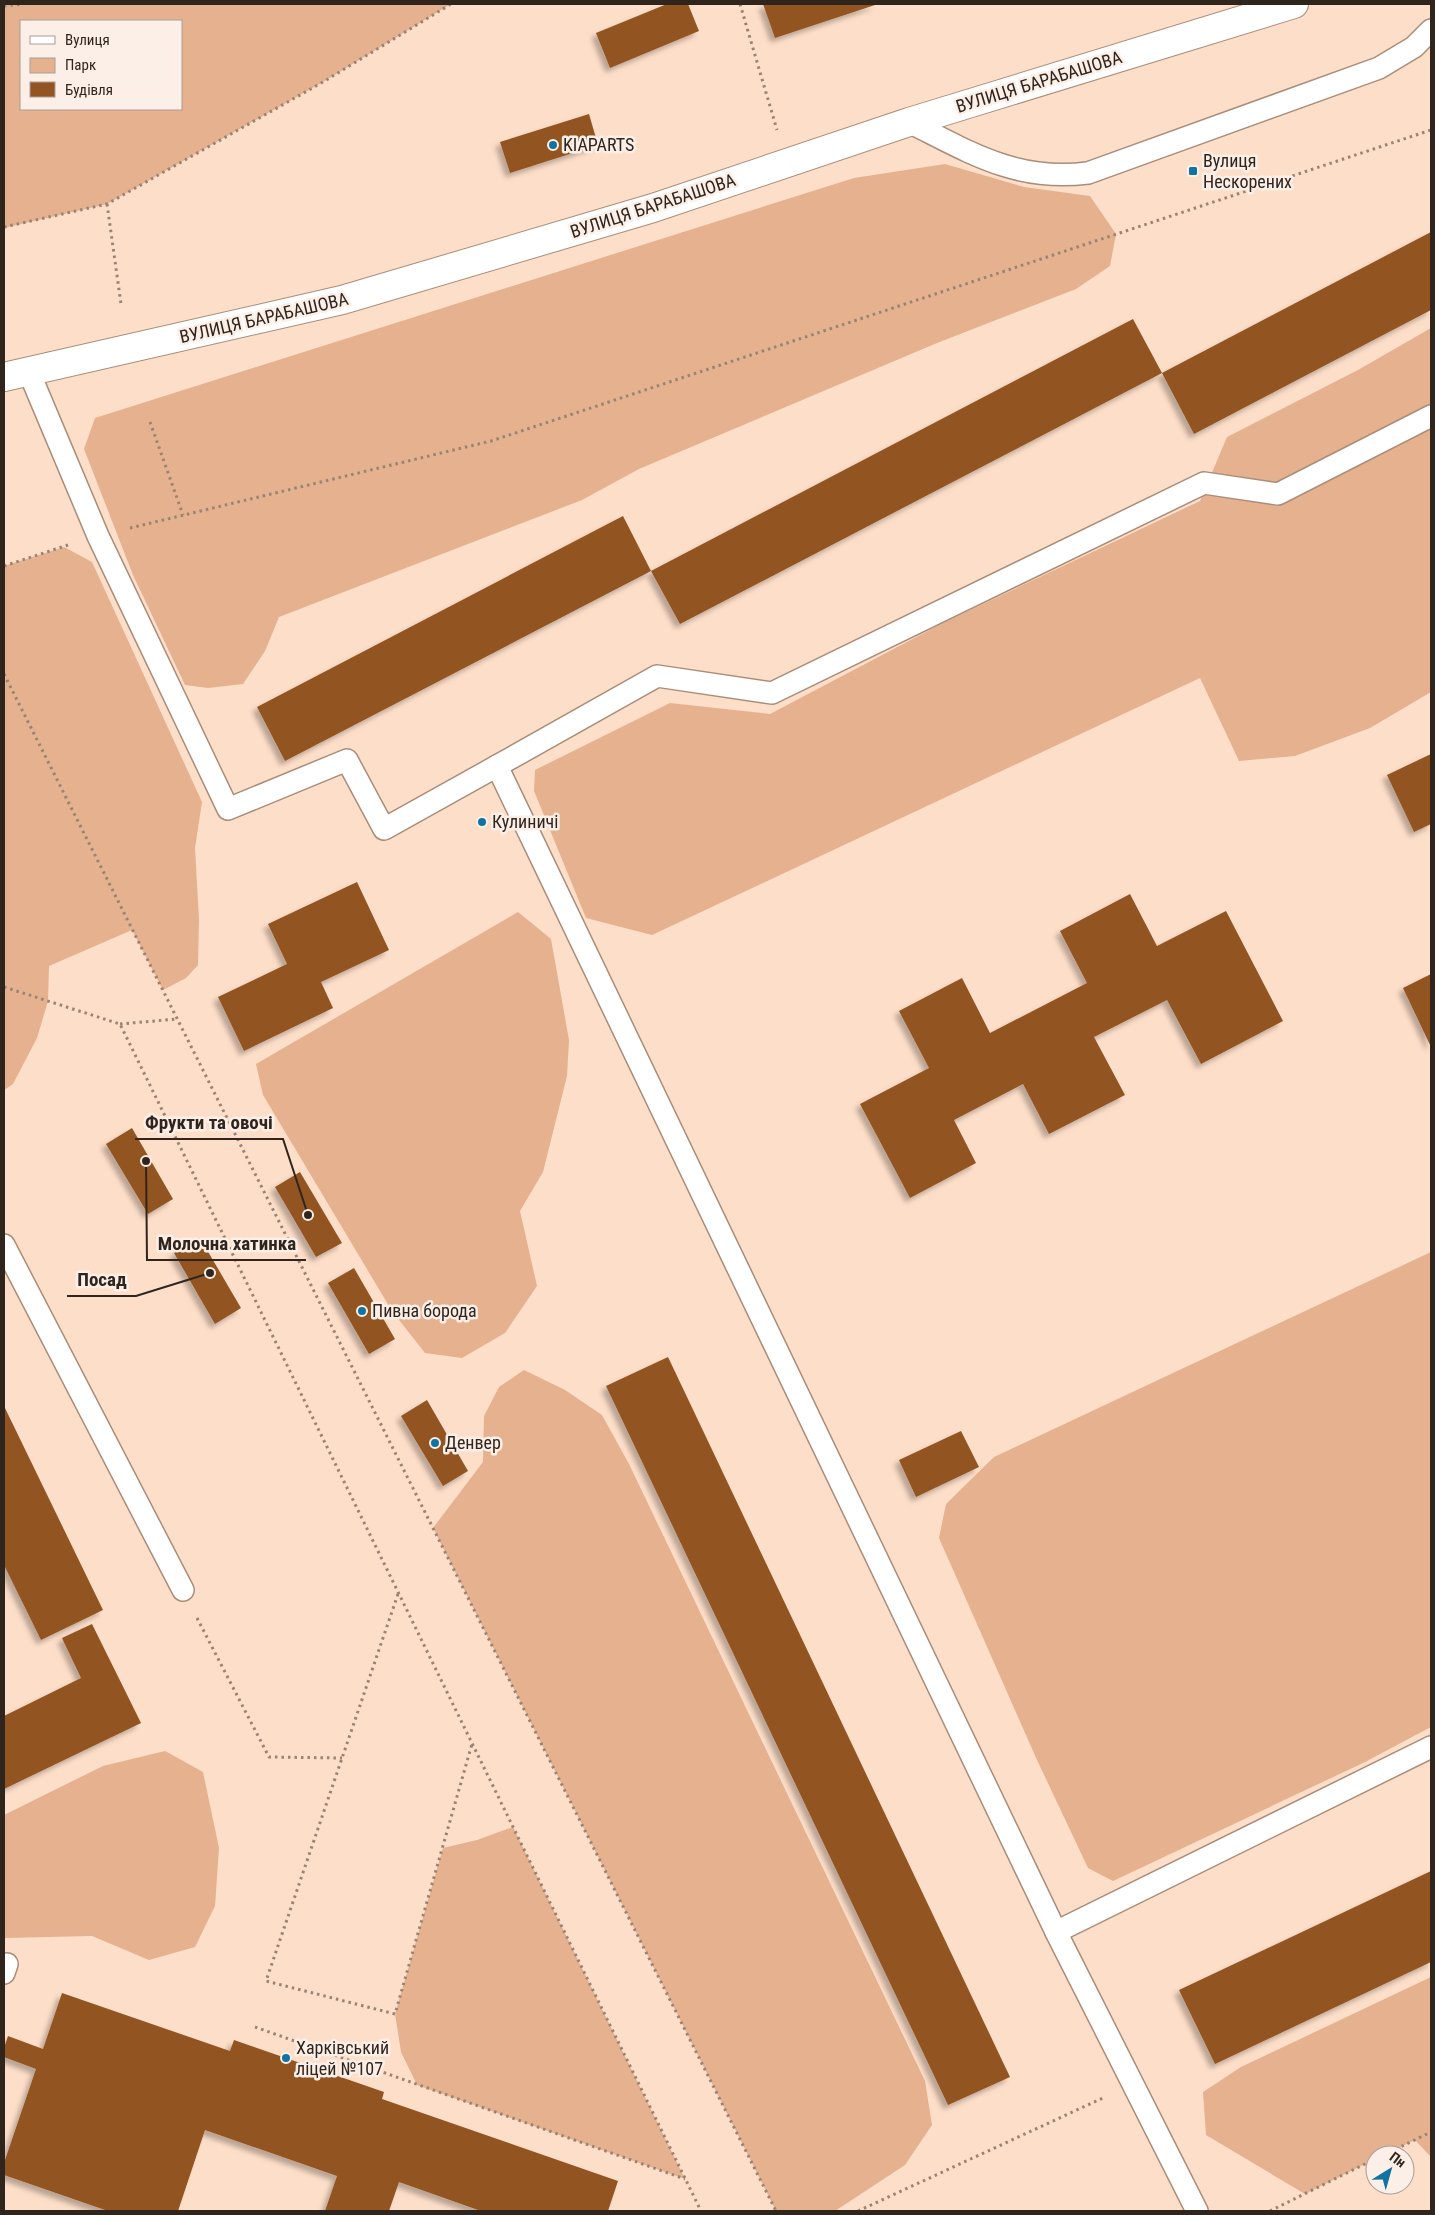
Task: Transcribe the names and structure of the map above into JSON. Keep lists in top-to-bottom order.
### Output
{
  "streets": {
    "street": ["ВУЛИЦЯ БАРАБАШОВА"]
  },
  "places": {
    "other": [
      "KIAPARTS",
      "Кулиничі",
      "Молочна хатинка",
      "Фрукти та овочі",
      "Посад",
      "Пивна борода",
      "Денвер",
      "Харківський ліцей №107"
    ],
    "transit": ["Вулиця Нескорених"]
  },
  "legend": ["Вулиця", "Парк", "Будівля"],
  "north": "top right"
}
